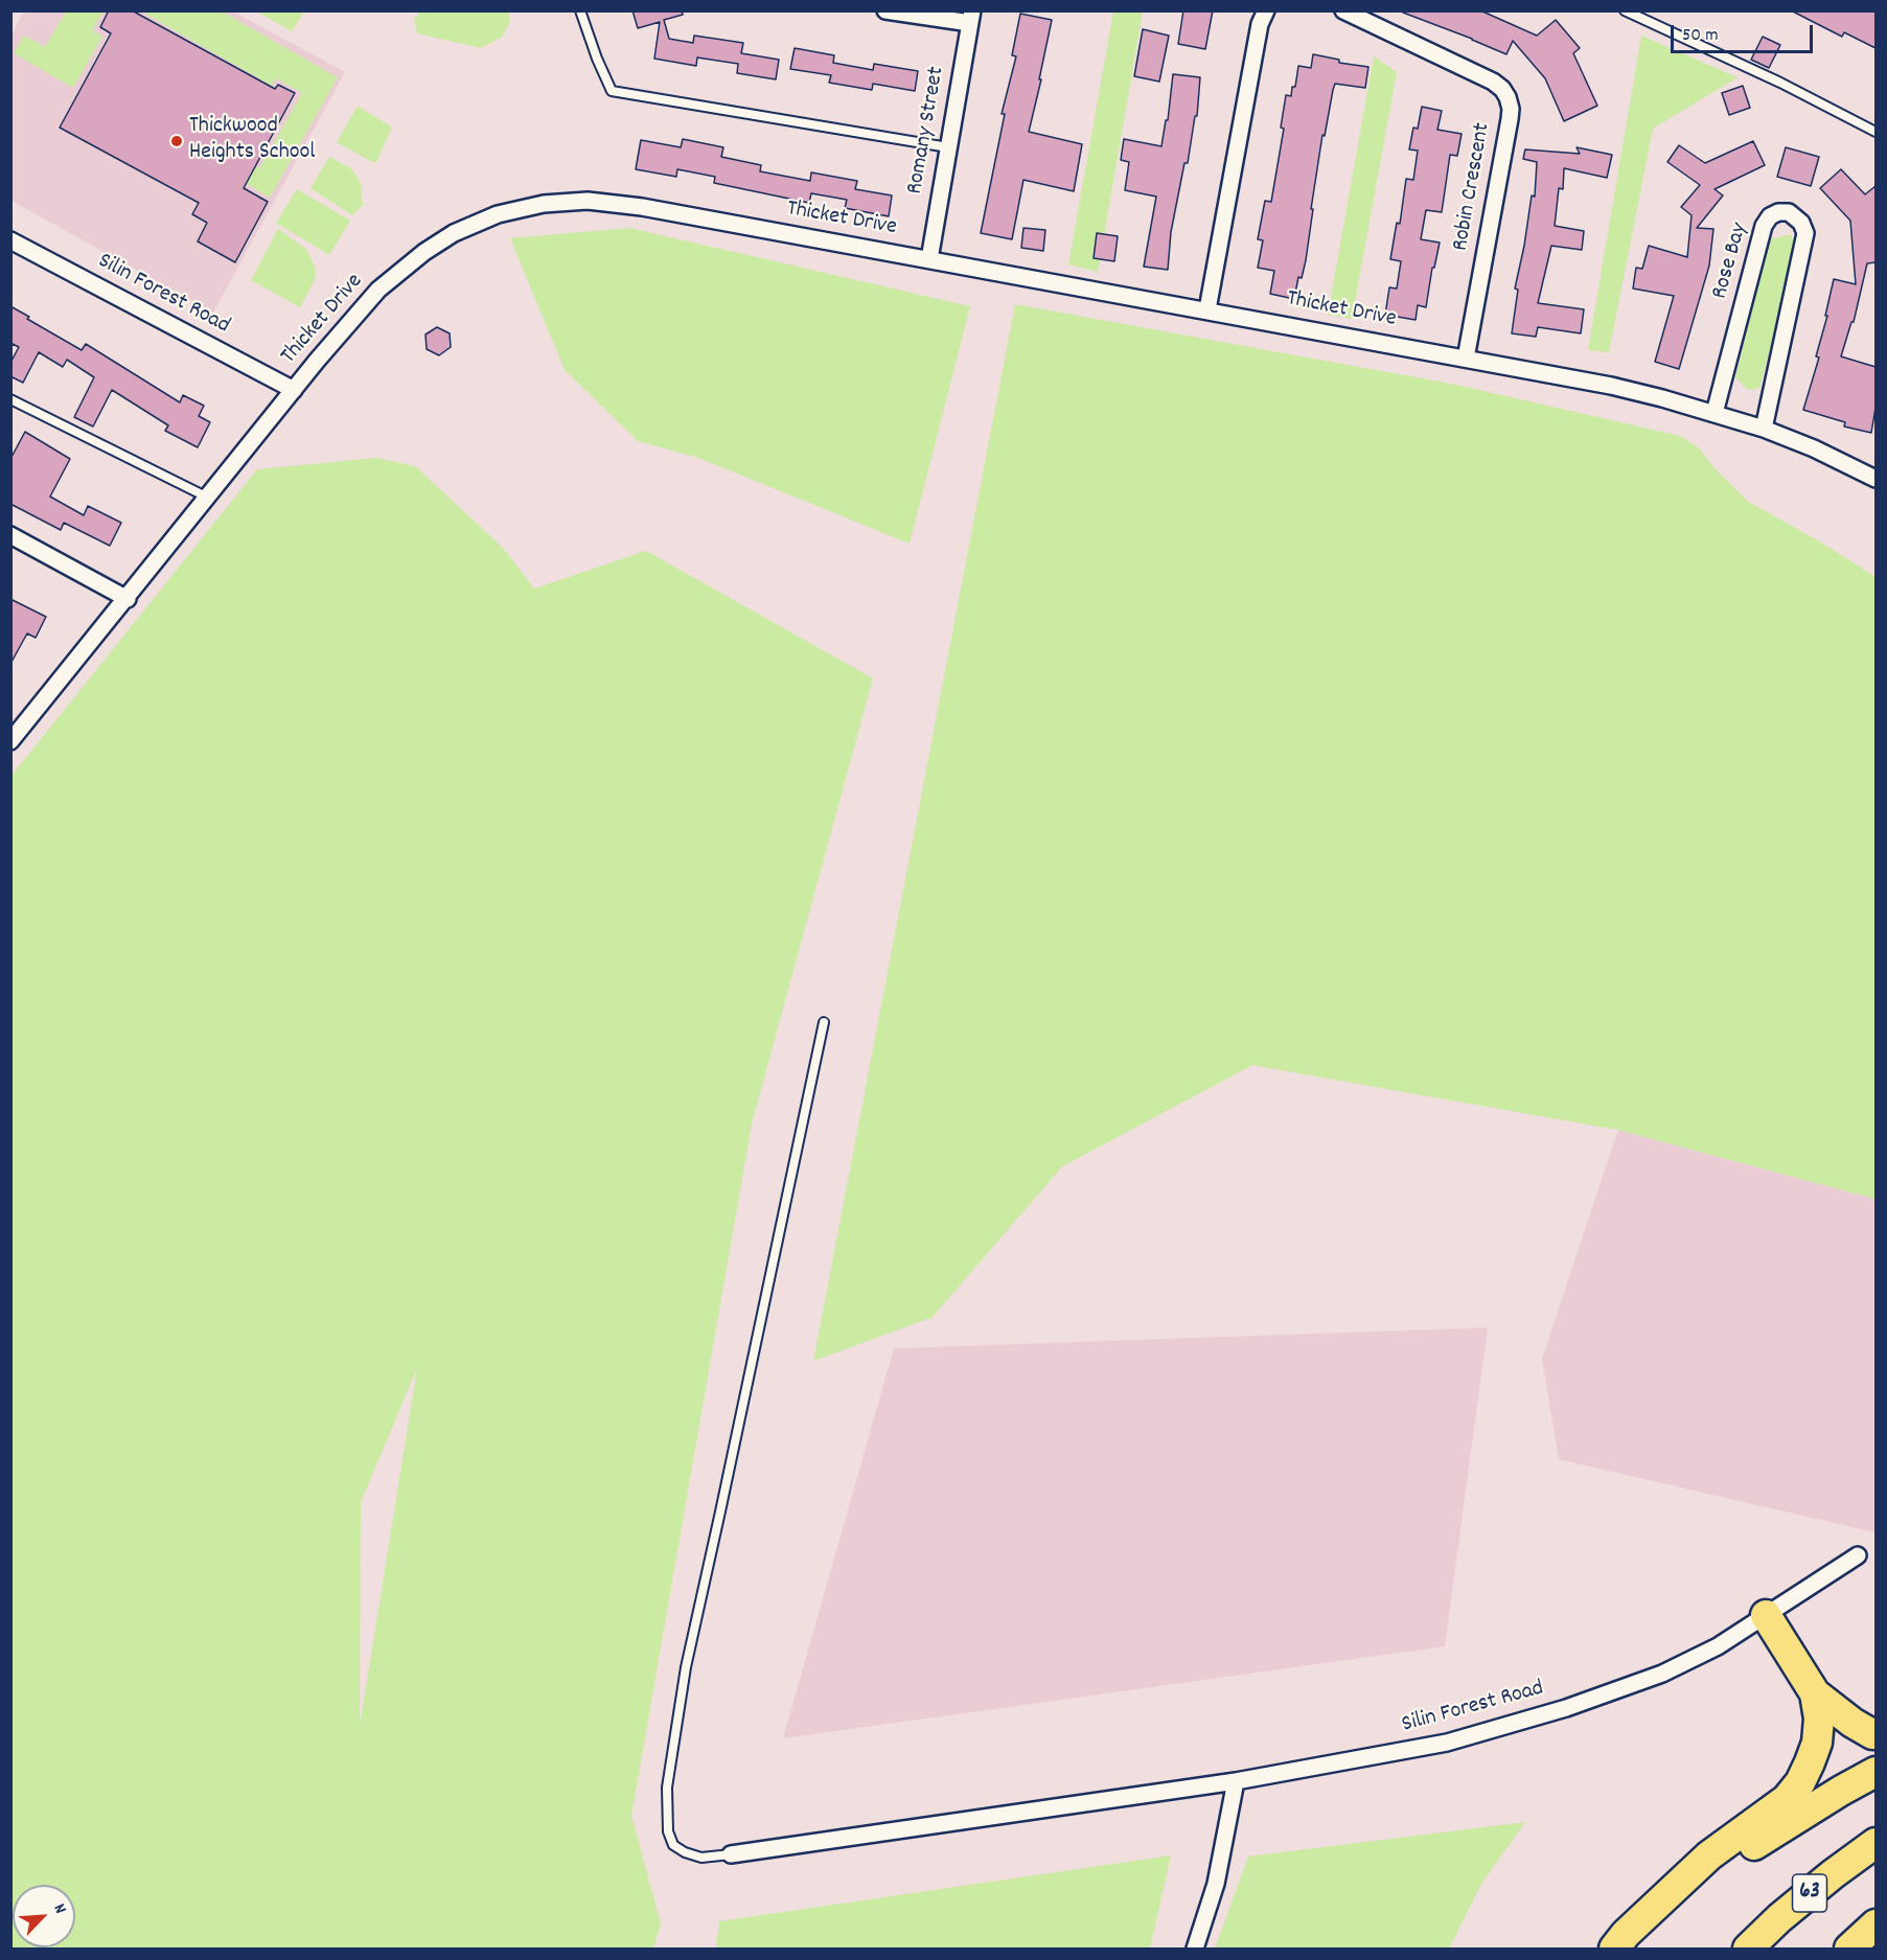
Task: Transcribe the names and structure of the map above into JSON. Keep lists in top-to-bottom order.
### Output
{
  "streets": {
    "highway": ["63"],
    "street": [
      "Romany Street",
      "Robin Crescent",
      "Thicket Drive",
      "Rose Bay",
      "Silin Forest Road"
    ]
  },
  "crossings": [
    ["Romany Street", "Thicket Drive"],
    ["Robin Crescent", "Thicket Drive"],
    ["Thicket Drive", "Rose Bay"],
    ["Thicket Drive", "Silin Forest Road"]
  ],
  "places": ["Thickwood Heights School"],
  "scale_bar": "50 m",
  "north": "top right"
}
